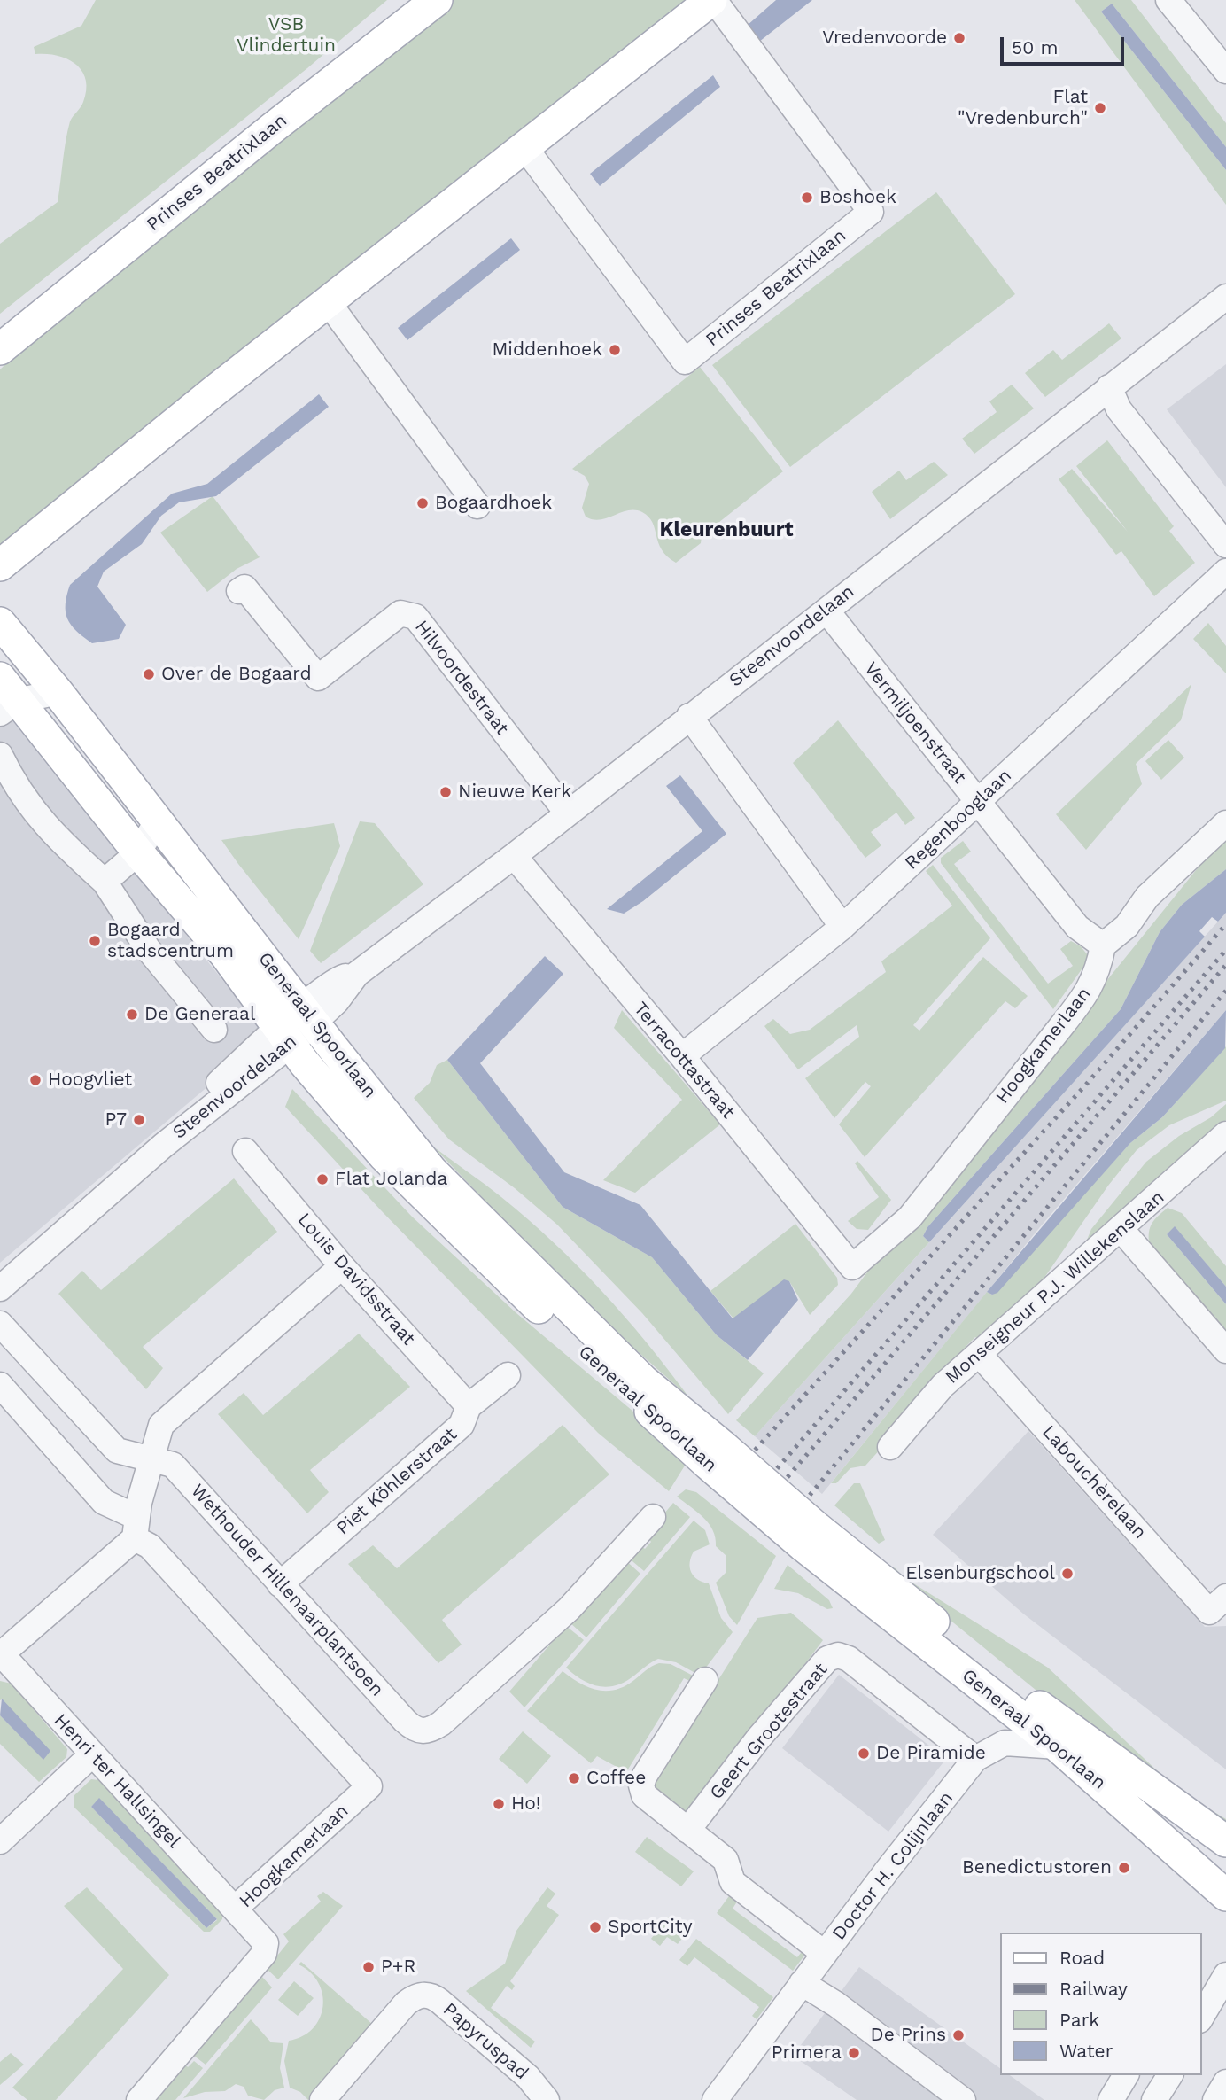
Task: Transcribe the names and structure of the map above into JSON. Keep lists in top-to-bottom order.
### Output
{
  "streets": {
    "main road": ["Prinses Beatrixlaan", "Generaal Spoorlaan"],
    "street": [
      "Steenvoordelaan",
      "Hilvoordestraat",
      "Vermiljoenstraat",
      "Regenbooglaan",
      "Hoogkamerlaan",
      "Terracottastraat",
      "Louis Davidsstraat",
      "Monseigneur P.J. Willekenslaan",
      "Piet Köhlerstraat",
      "Labouchèrelaan",
      "Wethouder Hillenaarplantsoen",
      "Geert Grootestraat",
      "Henri ter Hallsingel",
      "Doctor H. Colijnlaan",
      "Papyruspad"
    ]
  },
  "crossings": [
    ["Steenvoordelaan", "Hilvoordestraat"],
    ["Steenvoordelaan", "Vermiljoenstraat"],
    ["Steenvoordelaan", "Generaal Spoorlaan"],
    ["Steenvoordelaan", "Terracottastraat"],
    ["Vermiljoenstraat", "Regenbooglaan"],
    ["Vermiljoenstraat", "Hoogkamerlaan"],
    ["Regenbooglaan", "Terracottastraat"],
    ["Generaal Spoorlaan", "Doctor H. Colijnlaan"],
    ["Hoogkamerlaan", "Terracottastraat"],
    ["Hoogkamerlaan", "Henri ter Hallsingel"],
    ["Louis Davidsstraat", "Piet Köhlerstraat"],
    ["Monseigneur P.J. Willekenslaan", "Labouchèrelaan"],
    ["Piet Köhlerstraat", "Wethouder Hillenaarplantsoen"],
    ["Geert Grootestraat", "Doctor H. Colijnlaan"]
  ],
  "districts": ["Kleurenbuurt"],
  "parks": ["VSB Vlindertuin"],
  "places": [
    "Vredenvoorde",
    "Flat \"Vredenburch\"",
    "Boshoek",
    "Middenhoek",
    "Bogaardhoek",
    "Over de Bogaard",
    "Nieuwe Kerk",
    "Bogaard stadscentrum",
    "De Generaal",
    "Hoogvliet",
    "P7",
    "Flat Jolanda",
    "Elsenburgschool",
    "De Piramide",
    "Coffee",
    "Ho!",
    "Benedictustoren",
    "SportCity",
    "P+R",
    "De Prins",
    "Primera"
  ],
  "legend": [
    "Road",
    "Railway",
    "Park",
    "Water"
  ],
  "scale_bar": "50 m"
}
